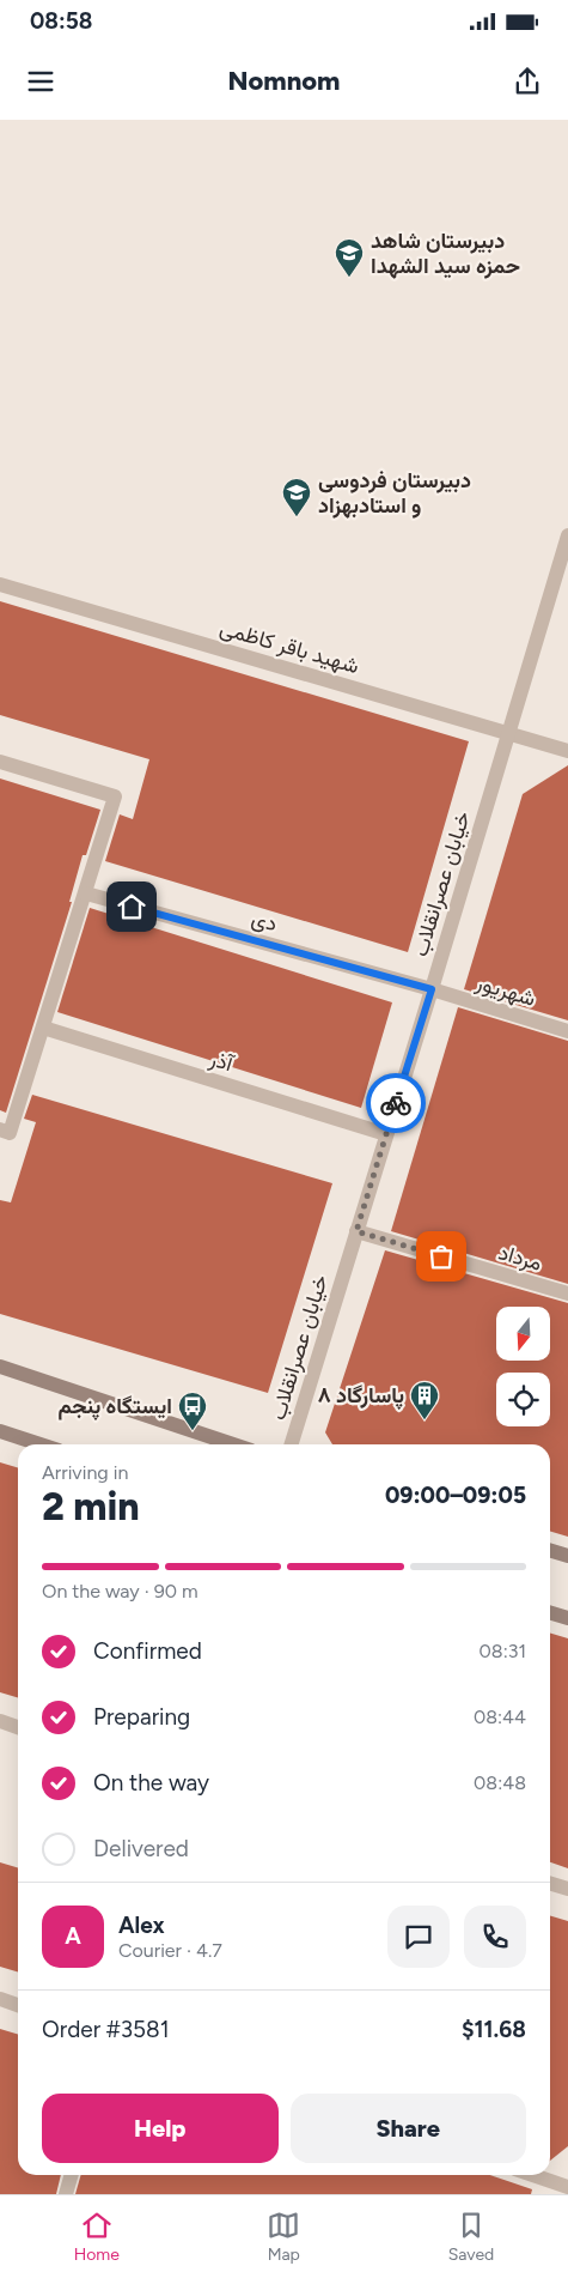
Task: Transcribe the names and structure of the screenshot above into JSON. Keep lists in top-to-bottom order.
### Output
{
  "streets": {
    "street": [
      "شهید باقر کاظمی",
      "خیابان عصرانقلاب",
      "دی",
      "شهریور",
      "آذر",
      "مرداد"
    ]
  },
  "crossings": [
    ["شهید باقر کاظمی", "خیابان عصرانقلاب"],
    ["خیابان عصرانقلاب", "دی"],
    ["خیابان عصرانقلاب", "شهریور"],
    ["خیابان عصرانقلاب", "آذر"],
    ["خیابان عصرانقلاب", "مرداد"],
    ["دی", "شهریور"]
  ],
  "places": {
    "school or university": ["دبیرستان شاهد حمزه سید الشهدا", "دبیرستان فردوسی و استادبهزاد"],
    "building": ["پاسارگاد ۸"],
    "bus stop": ["ایستگاه پنجم"]
  },
  "north": "bottom",
  "page": {
    "status": "08:58",
    "header": "Nomnom",
    "heading": ["2 min", "Arriving in", "09:00–09:05"],
    "panel": [
      "Alex",
      "Courier · 4.7",
      "Order #3581",
      "$11.68"
    ],
    "bar": "On the way · 90 m",
    "list": [
      ["Confirmed", "08:31"],
      ["Preparing", "08:44"],
      ["On the way", "08:48"],
      "Delivered"
    ],
    "round": "A",
    "buttons": ["Help", "Share"],
    "tabs": ["Home", "Map", "Saved"]
  }
}
